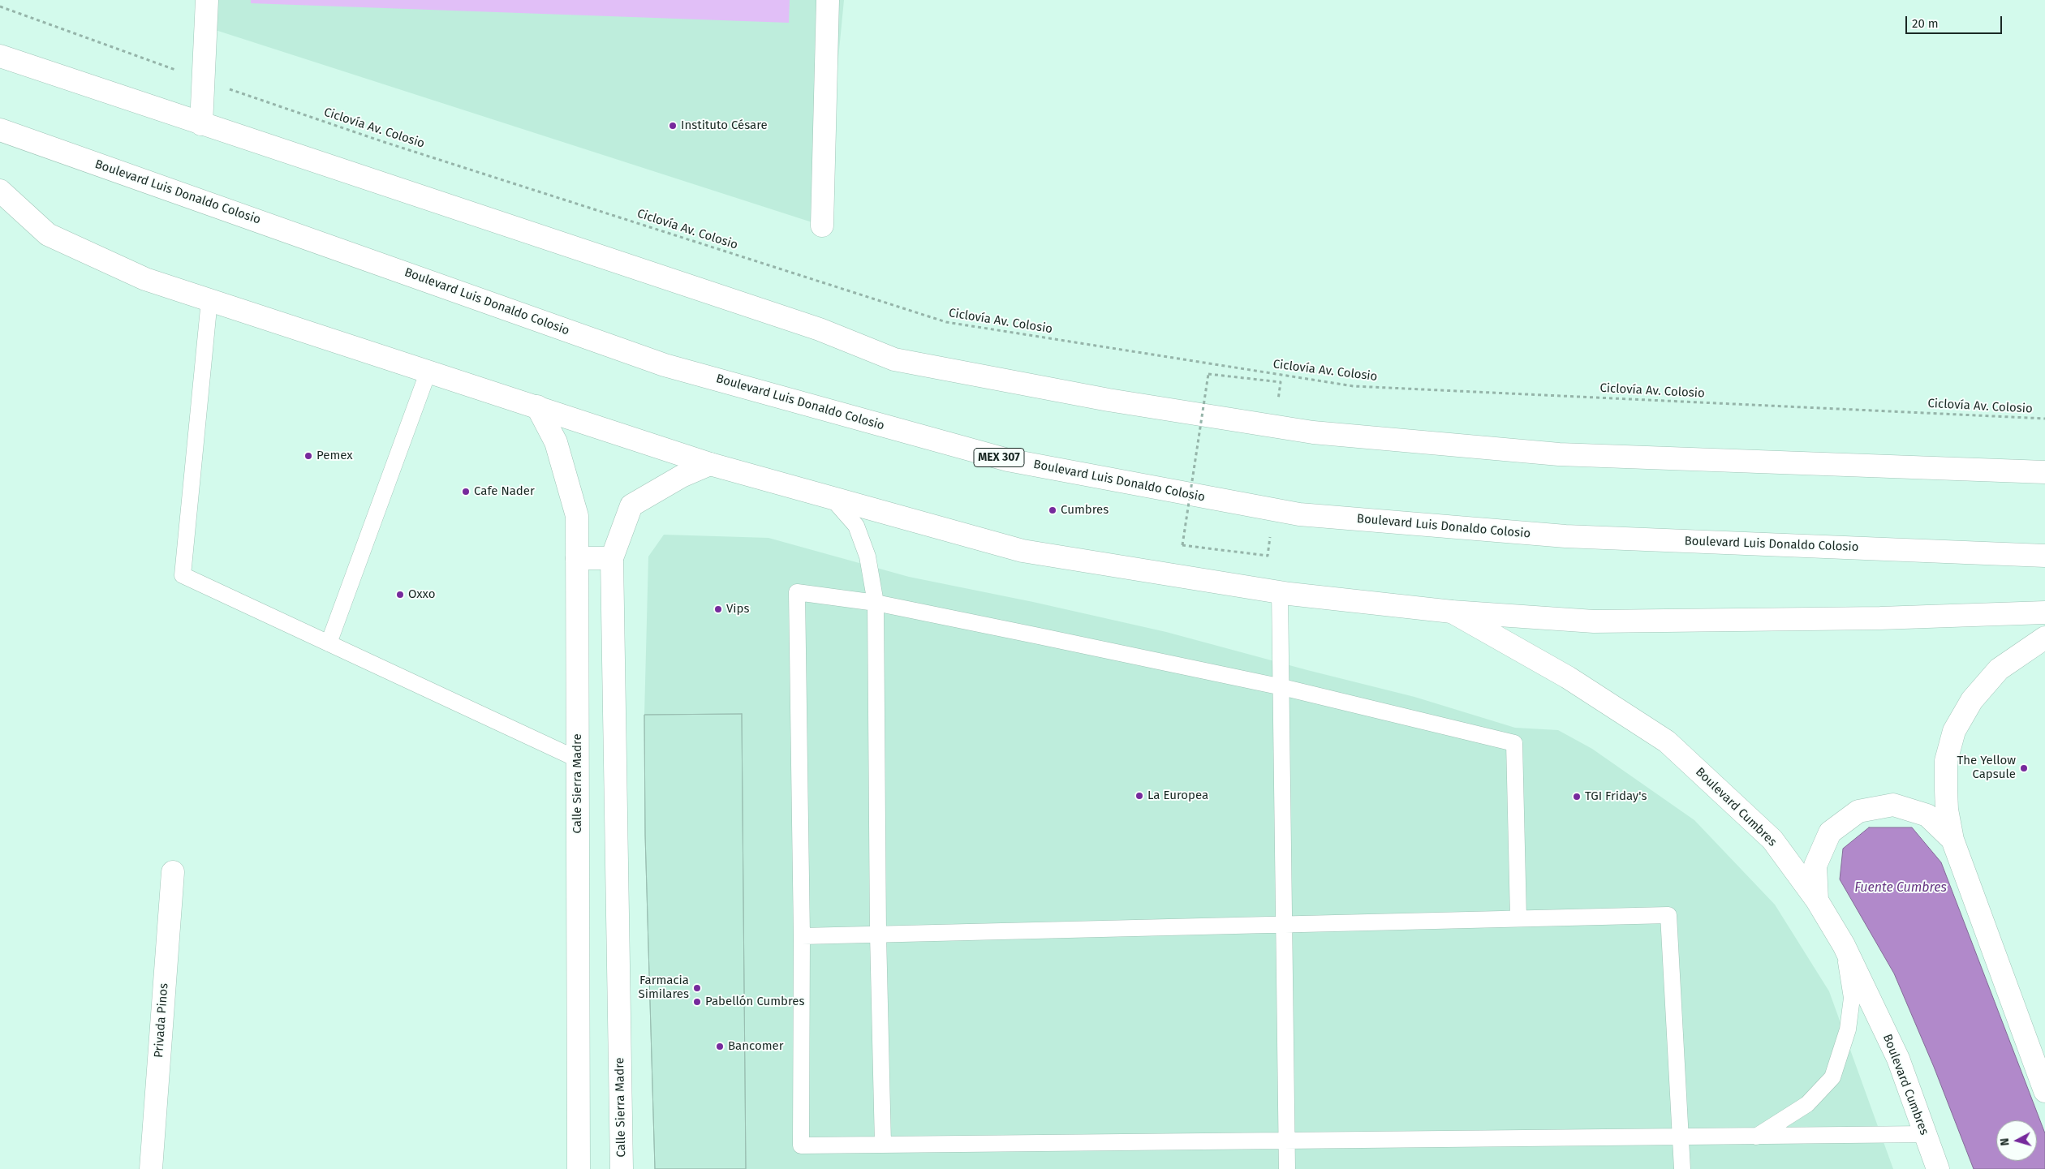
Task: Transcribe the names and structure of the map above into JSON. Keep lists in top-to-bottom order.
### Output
{
  "streets": {
    "main road": [
      "Boulevard Luis Donaldo Colosio",
      "MEX 307",
      "Calle Sierra Madre",
      "Boulevard Cumbres",
      "Privada Pinos"
    ],
    "path": ["Ciclovía Av. Colosio"]
  },
  "water": ["Fuente Cumbres"],
  "places": [
    "Instituto Césare",
    "Pemex",
    "Cafe Nader",
    "Cumbres",
    "Oxxo",
    "Vips",
    "The Yellow Capsule",
    "La Europea",
    "TGI Friday's",
    "Farmacia Similares",
    "Pabellón Cumbres",
    "Bancomer"
  ],
  "scale_bar": "20 m",
  "north": "left"
}
